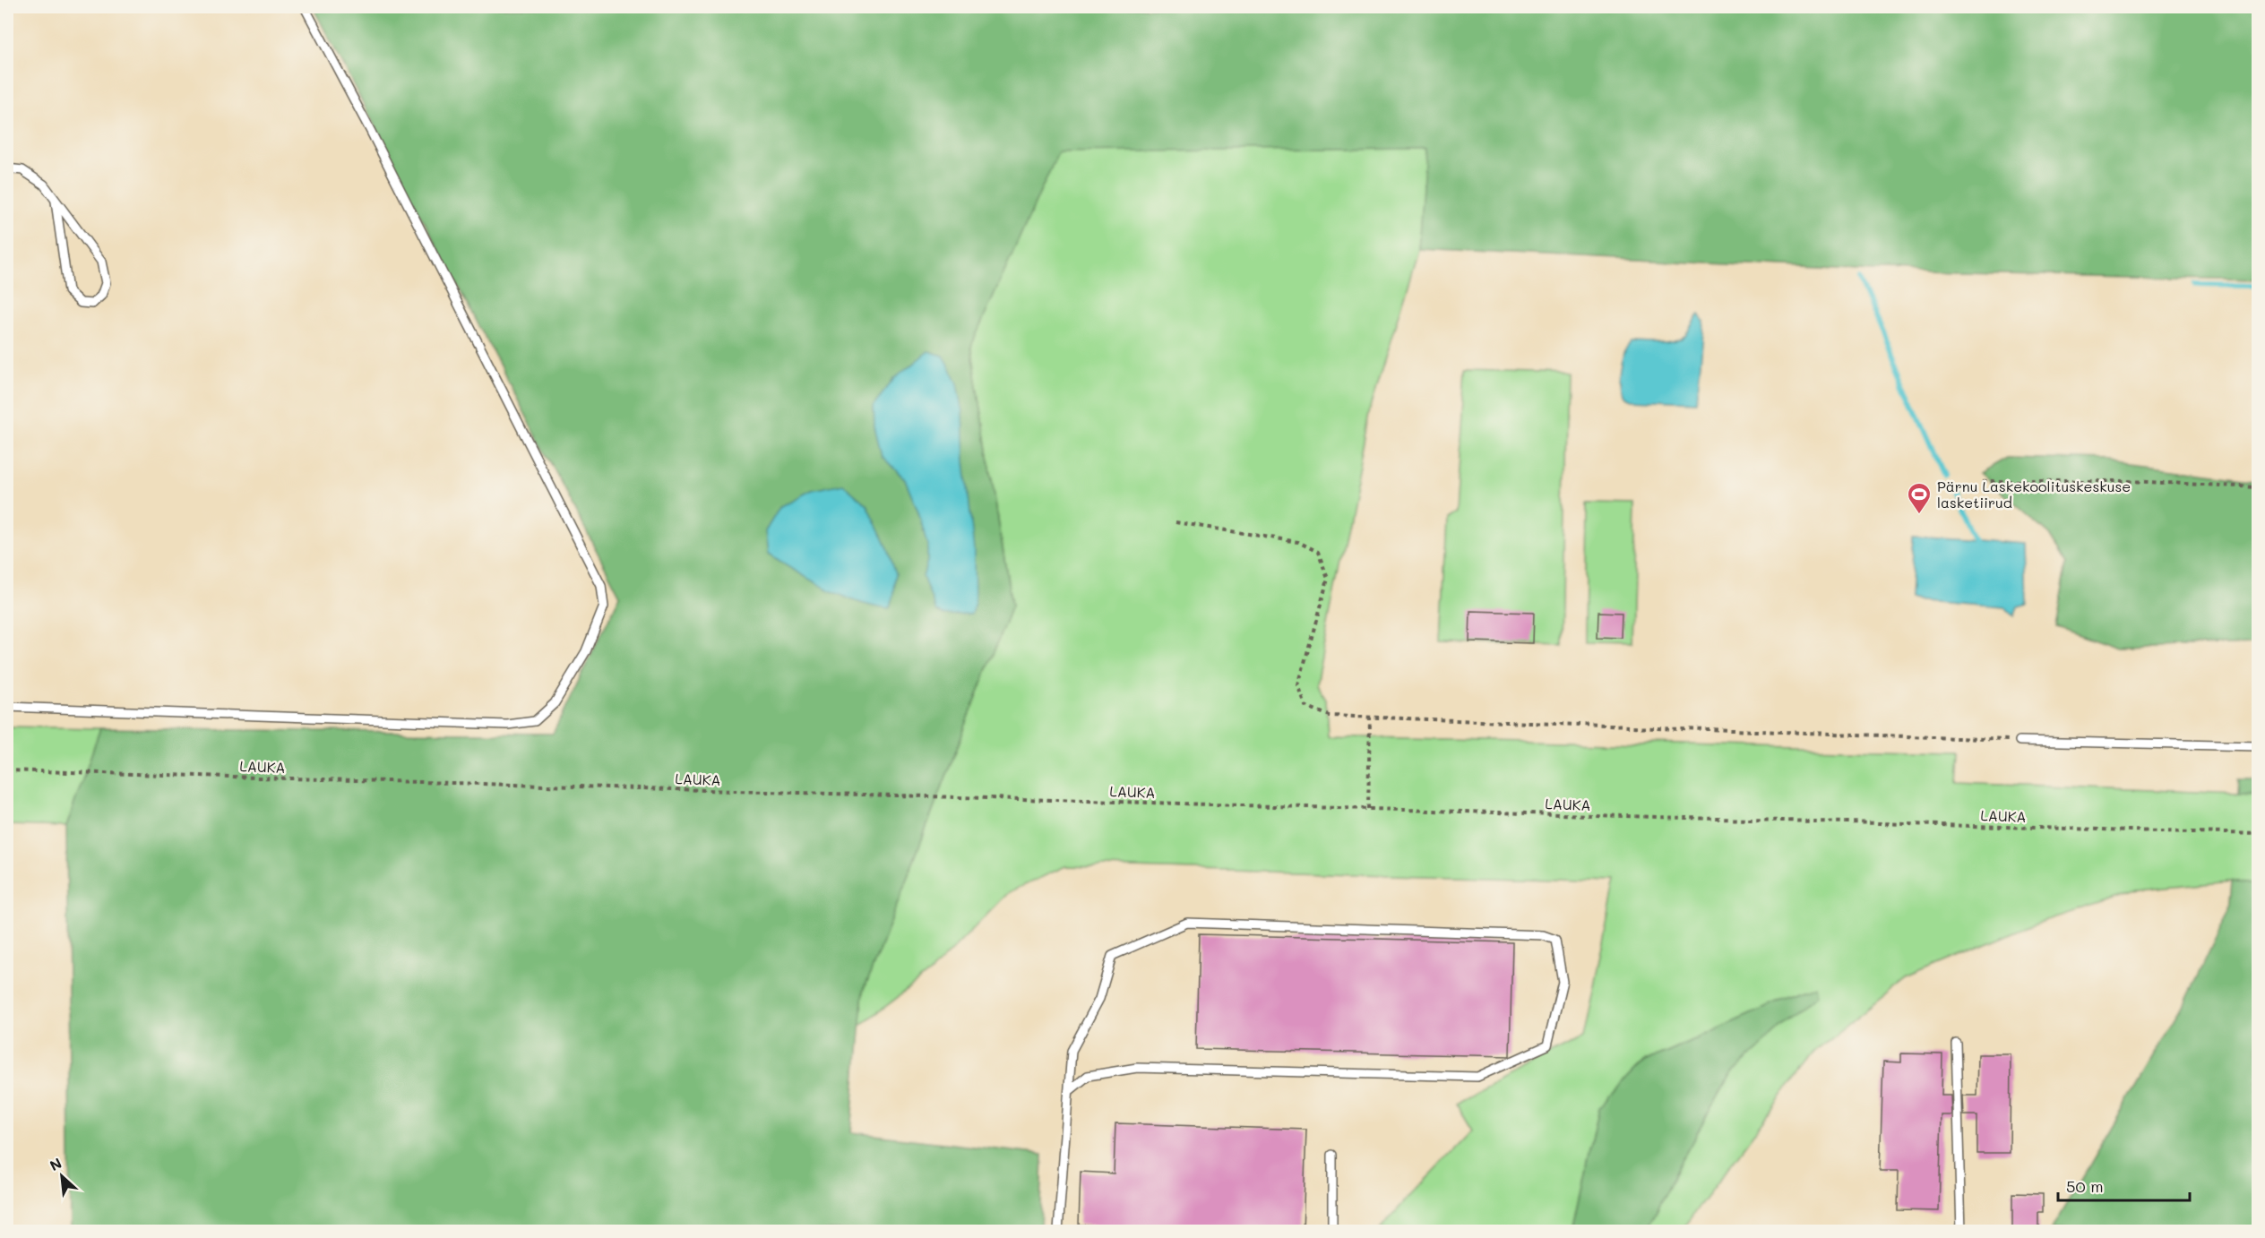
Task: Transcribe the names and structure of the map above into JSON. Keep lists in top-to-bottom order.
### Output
{
  "streets": {
    "path": ["LAUKA"]
  },
  "places": {
    "sports": ["Pärnu Laskekoolituskeskuse lasketiirud"]
  },
  "scale_bar": "50 m",
  "north": "top left"
}
